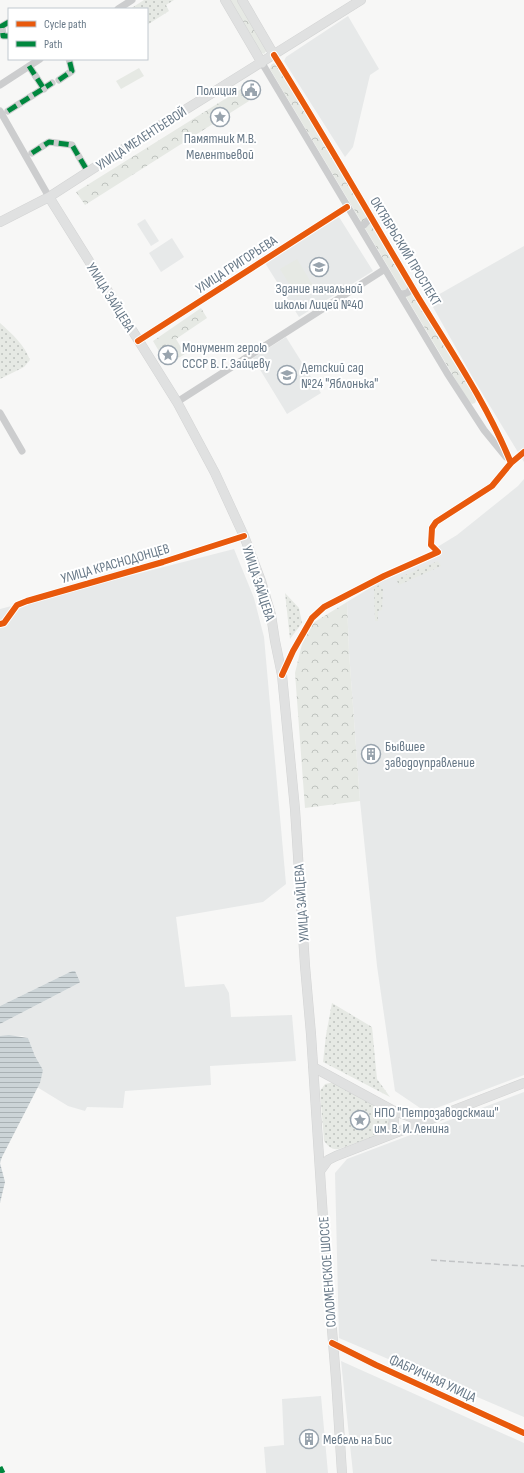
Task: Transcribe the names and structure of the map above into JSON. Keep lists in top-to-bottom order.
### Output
{
  "streets": {
    "main road": [
      "УЛИЦА МЕЛЕНТЬЕВОЙ",
      "ОКТЯБРЬСКИЙ ПРОСПЕКТ",
      "УЛИЦА ЗАЙЦЕВА",
      "СОЛОМЕНСКОЕ ШОССЕ"
    ],
    "street": ["УЛИЦА ГРИГОРЬЕВА", "УЛИЦА КРАСНОДОНЦЕВ", "ФАБРИЧНАЯ УЛИЦА"]
  },
  "crossings": [
    ["УЛИЦА МЕЛЕНТЬЕВОЙ", "ОКТЯБРЬСКИЙ ПРОСПЕКТ"],
    ["УЛИЦА МЕЛЕНТЬЕВОЙ", "УЛИЦА ЗАЙЦЕВА"],
    ["ОКТЯБРЬСКИЙ ПРОСПЕКТ", "УЛИЦА ГРИГОРЬЕВА"],
    ["УЛИЦА ГРИГОРЬЕВА", "УЛИЦА ЗАЙЦЕВА"],
    ["УЛИЦА ЗАЙЦЕВА", "УЛИЦА КРАСНОДОНЦЕВ"],
    ["УЛИЦА ЗАЙЦЕВА", "СОЛОМЕНСКОЕ ШОССЕ"],
    ["СОЛОМЕНСКОЕ ШОССЕ", "ФАБРИЧНАЯ УЛИЦА"]
  ],
  "places": {
    "public building": ["Полиция"],
    "place": ["Памятник М.В. Мелентьевой", "Монумент герою СССР В. Г. Зайцеву", "НПО \"Петрозаводскмаш\" им. В. И. Ленина"],
    "school or university": ["Здание начальной школы Лицей №40", "Детский сад №24 \"Яблонька\""],
    "building": ["Бывшее заводоуправление", "Мебель на Бис"]
  },
  "legend": ["Cycle path", "Path"]
}
